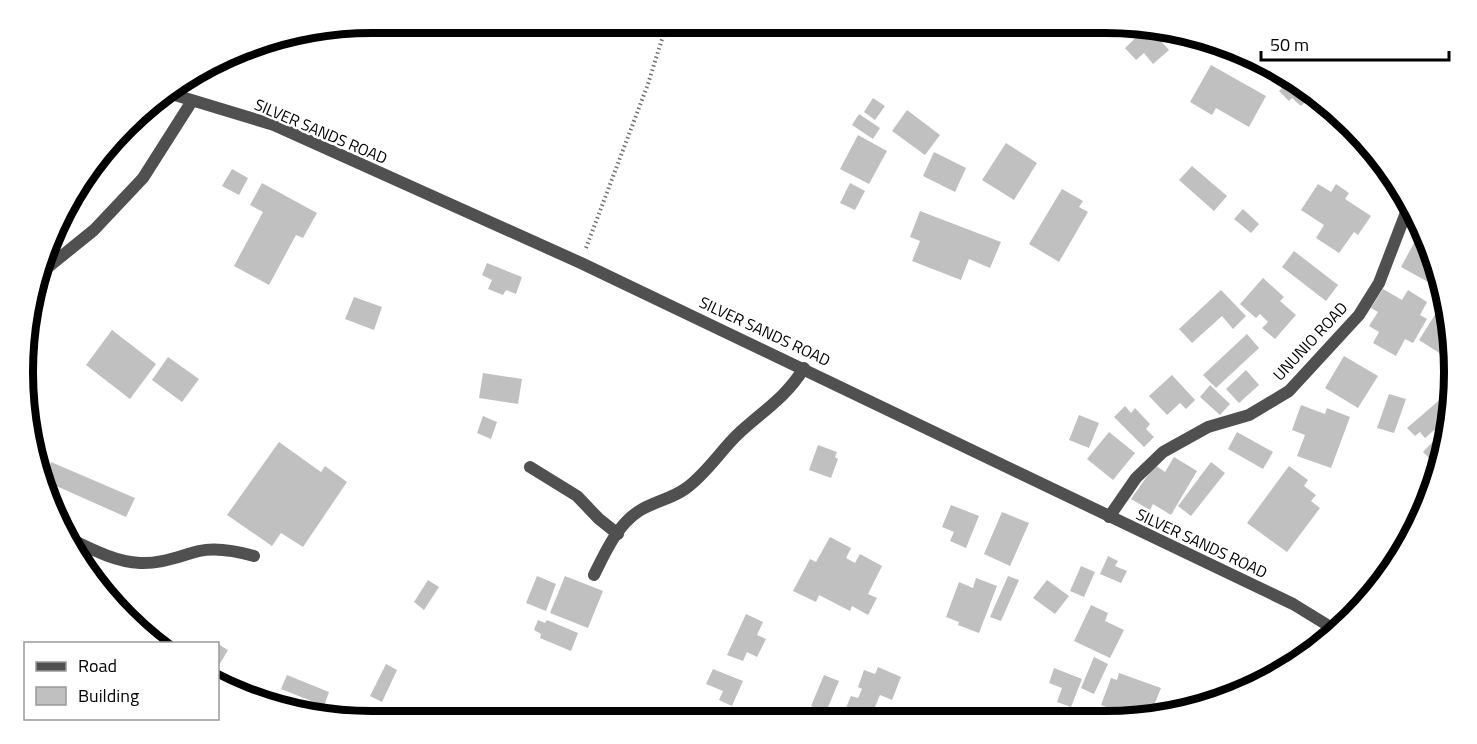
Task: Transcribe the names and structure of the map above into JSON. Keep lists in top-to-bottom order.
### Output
{
  "streets": {
    "street": ["SILVER SANDS ROAD", "UNUNIO ROAD"]
  },
  "crossings": [
    ["SILVER SANDS ROAD", "UNUNIO ROAD"]
  ],
  "legend": ["Road", "Building"],
  "scale_bar": "50 m"
}
